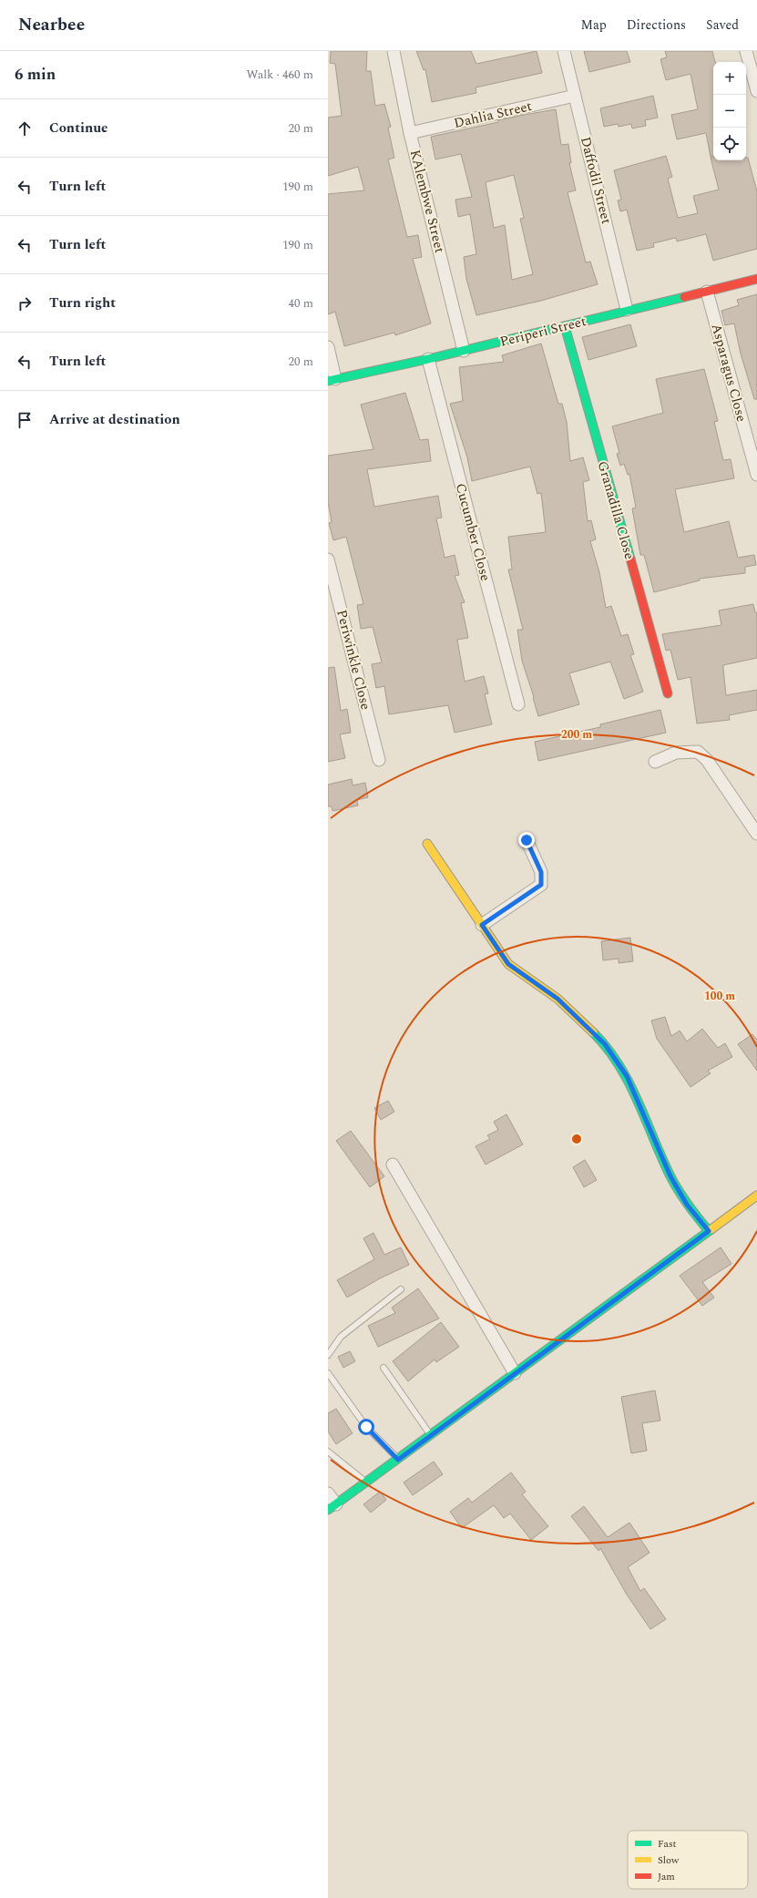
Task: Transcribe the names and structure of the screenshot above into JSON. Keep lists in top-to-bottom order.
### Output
{
  "streets": {
    "street": [
      "Dahlia Street",
      "Daffodil Street",
      "KAlembwe Street",
      "Periperi Street",
      "Asparagus Close",
      "Granadilla Close",
      "Cucumber Close",
      "Periwinkle Close"
    ]
  },
  "crossings": [
    ["Dahlia Street", "Daffodil Street"],
    ["Dahlia Street", "KAlembwe Street"],
    ["Daffodil Street", "Periperi Street"],
    ["KAlembwe Street", "Periperi Street"],
    ["Periperi Street", "Asparagus Close"],
    ["Periperi Street", "Granadilla Close"],
    ["Periperi Street", "Cucumber Close"]
  ],
  "legend": ["Fast", "Slow", "Jam"],
  "page": {
    "header": "Nearbee",
    "nav": ["Map", "Directions", "Saved"],
    "heading": ["6 min", "Walk · 460 m"],
    "map_buttons": ["+", "−"],
    "list": [
      ["Continue", "20 m"],
      ["Turn left", "190 m"],
      ["Turn left", "190 m"],
      ["Turn right", "40 m"],
      ["Turn left", "20 m"],
      "Arrive at destination"
    ]
  },
  "rings": ["200 m", "100 m"]
}
